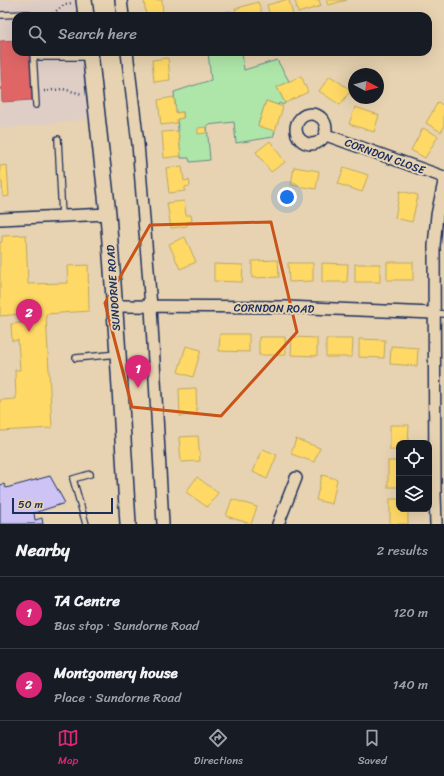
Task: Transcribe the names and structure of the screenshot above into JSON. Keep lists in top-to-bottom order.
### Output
{
  "streets": {
    "main road": ["SUNDORNE ROAD"],
    "street": ["CORNDON CLOSE", "CORNDON ROAD"]
  },
  "crossings": [
    ["SUNDORNE ROAD", "CORNDON ROAD"]
  ],
  "scale_bar": "50 m",
  "north": "right",
  "page": {
    "search": "Search here",
    "pins": ["2", "1"],
    "scale": "50 m",
    "heading": ["Nearby", "2 results"],
    "list": [
      {
        "mark": "1",
        "name": "TA Centre",
        "note": "Bus stop · Sundorne Road",
        "value": "120 m"
      },
      {
        "mark": "2",
        "name": "Montgomery house",
        "note": "Place · Sundorne Road",
        "value": "140 m"
      }
    ],
    "nav": ["Map", "Directions", "Saved"]
  }
}
